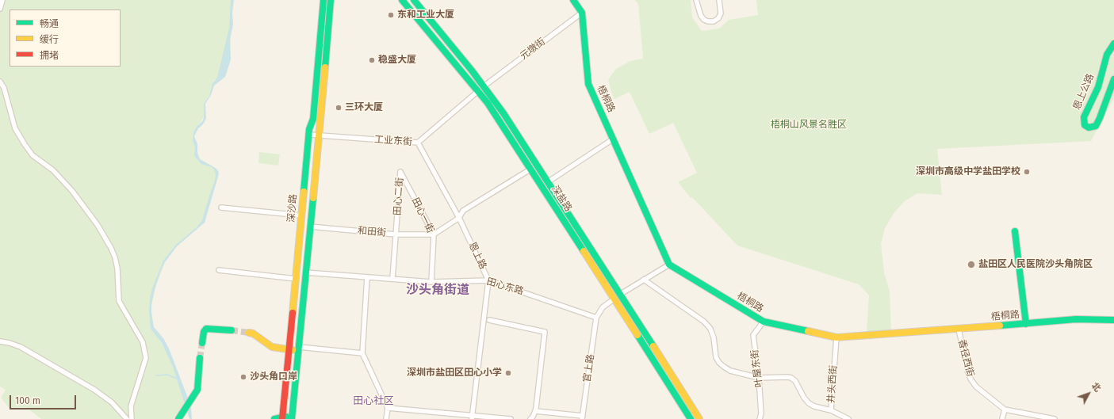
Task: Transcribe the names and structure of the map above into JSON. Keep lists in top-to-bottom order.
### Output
{
  "streets": {
    "main road": [
      "恩上公路",
      "梧桐路",
      "深盐路",
      "深沙路"
    ],
    "street": [
      "元墩街",
      "工业东街",
      "田心二街",
      "田心一街",
      "和田街",
      "恩上路",
      "田心东路",
      "香径西街",
      "官上路",
      "叶屋东街",
      "井头西街"
    ]
  },
  "crossings": [
    ["元墩街", "梧桐路"],
    ["元墩街", "深盐路"],
    ["梧桐路", "香径西街"],
    ["梧桐路", "叶屋东街"],
    ["梧桐路", "井头西街"],
    ["工业东街", "深盐路"],
    ["工业东街", "深沙路"],
    ["工业东街", "恩上路"],
    ["田心二街", "田心一街"],
    ["田心二街", "和田街"],
    ["田心二街", "田心东路"],
    ["深沙路", "和田街"],
    ["深沙路", "田心东路"],
    ["田心一街", "和田街"],
    ["田心一街", "田心东路"],
    ["恩上路", "田心东路"],
    ["田心东路", "官上路"]
  ],
  "districts": ["沙头角街道", "田心社区"],
  "parks": ["梧桐山风景名胜区"],
  "places": [
    "东和工业大厦",
    "稳盛大厦",
    "三环大厦",
    "深圳市高级中学盐田学校",
    "盐田区人民医院沙头角院区",
    "深圳市盐田区田心小学",
    "沙头角口岸"
  ],
  "legend": ["畅通", "缓行", "拥堵"],
  "scale_bar": "100 m",
  "north": "top right"
}
